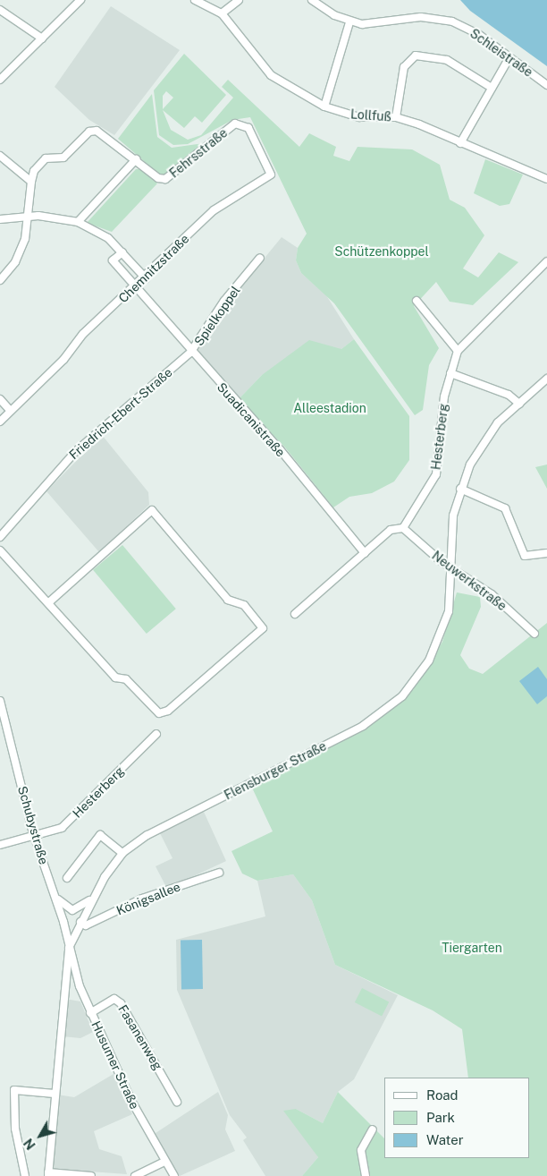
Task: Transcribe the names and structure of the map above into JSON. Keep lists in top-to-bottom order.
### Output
{
  "streets": {
    "street": [
      "Schleistraße",
      "Lollfuß",
      "Fehrsstraße",
      "Chemnitzstraße",
      "Spielkoppel",
      "Friedrich-Ebert-Straße",
      "Suadicanistraße",
      "Hesterberg",
      "Neuwerkstraße",
      "Flensburger Straße",
      "Schubystraße",
      "Königsallee",
      "Fasanenweg",
      "Husumer Straße"
    ]
  },
  "crossings": [
    ["Fehrsstraße", "Chemnitzstraße"],
    ["Chemnitzstraße", "Suadicanistraße"],
    ["Spielkoppel", "Friedrich-Ebert-Straße"],
    ["Spielkoppel", "Suadicanistraße"],
    ["Friedrich-Ebert-Straße", "Suadicanistraße"],
    ["Hesterberg", "Neuwerkstraße"],
    ["Hesterberg", "Schubystraße"],
    ["Neuwerkstraße", "Flensburger Straße"],
    ["Flensburger Straße", "Schubystraße"],
    ["Flensburger Straße", "Königsallee"],
    ["Flensburger Straße", "Husumer Straße"],
    ["Schubystraße", "Husumer Straße"],
    ["Fasanenweg", "Husumer Straße"]
  ],
  "parks": ["Schützenkoppel", "Alleestadion", "Tiergarten"],
  "legend": ["Road", "Park", "Water"],
  "north": "bottom left"
}
